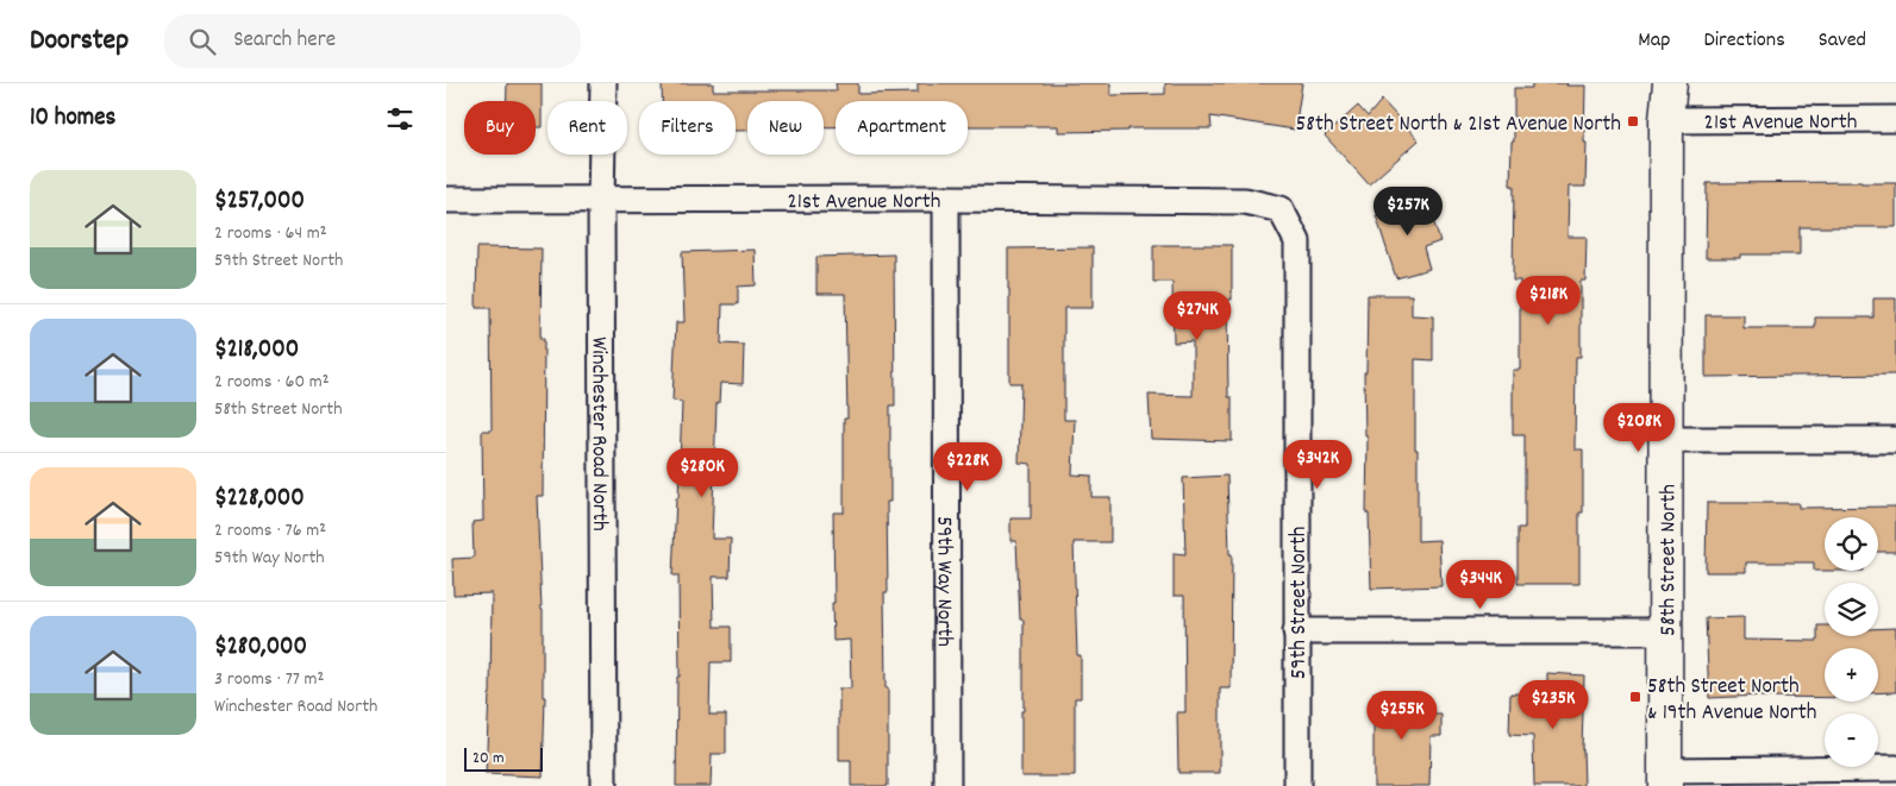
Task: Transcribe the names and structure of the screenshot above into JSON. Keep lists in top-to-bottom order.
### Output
{
  "streets": {
    "street": [
      "21st Avenue North",
      "Winchester Road North",
      "58th Street North",
      "59th Way North",
      "59th Street North"
    ]
  },
  "crossings": [
    ["21st Avenue North", "Winchester Road North"],
    ["21st Avenue North", "58th Street North"],
    ["21st Avenue North", "59th Way North"],
    ["21st Avenue North", "59th Street North"]
  ],
  "places": {
    "transit": ["58th Street North & 21st Avenue North", "58th Street North & 19th Avenue North"]
  },
  "scale_bar": "20 m",
  "page": {
    "header": "Doorstep",
    "search": "Search here",
    "nav": ["Map", "Directions", "Saved"],
    "heading": "10 homes",
    "chip": [
      "Buy",
      "Rent",
      "Filters",
      "New",
      "Apartment"
    ],
    "list": [
      {
        "name": "$257,000",
        "note": "2 rooms · 64 m² · 59th Street North"
      },
      {
        "name": "$218,000",
        "note": "2 rooms · 60 m² · 58th Street North"
      },
      {
        "name": "$228,000",
        "note": "2 rooms · 76 m² · 59th Way North"
      },
      {
        "name": "$280,000",
        "note": "3 rooms · 77 m² · Winchester Road North"
      }
    ],
    "price": [
      "$257K",
      "$218K",
      "$274K",
      "$208K",
      "$342K",
      "$228K",
      "$280K",
      "$344K",
      "$235K",
      "$255K"
    ],
    "map_buttons": ["+", "−"],
    "scale": "20 m"
  }
}
